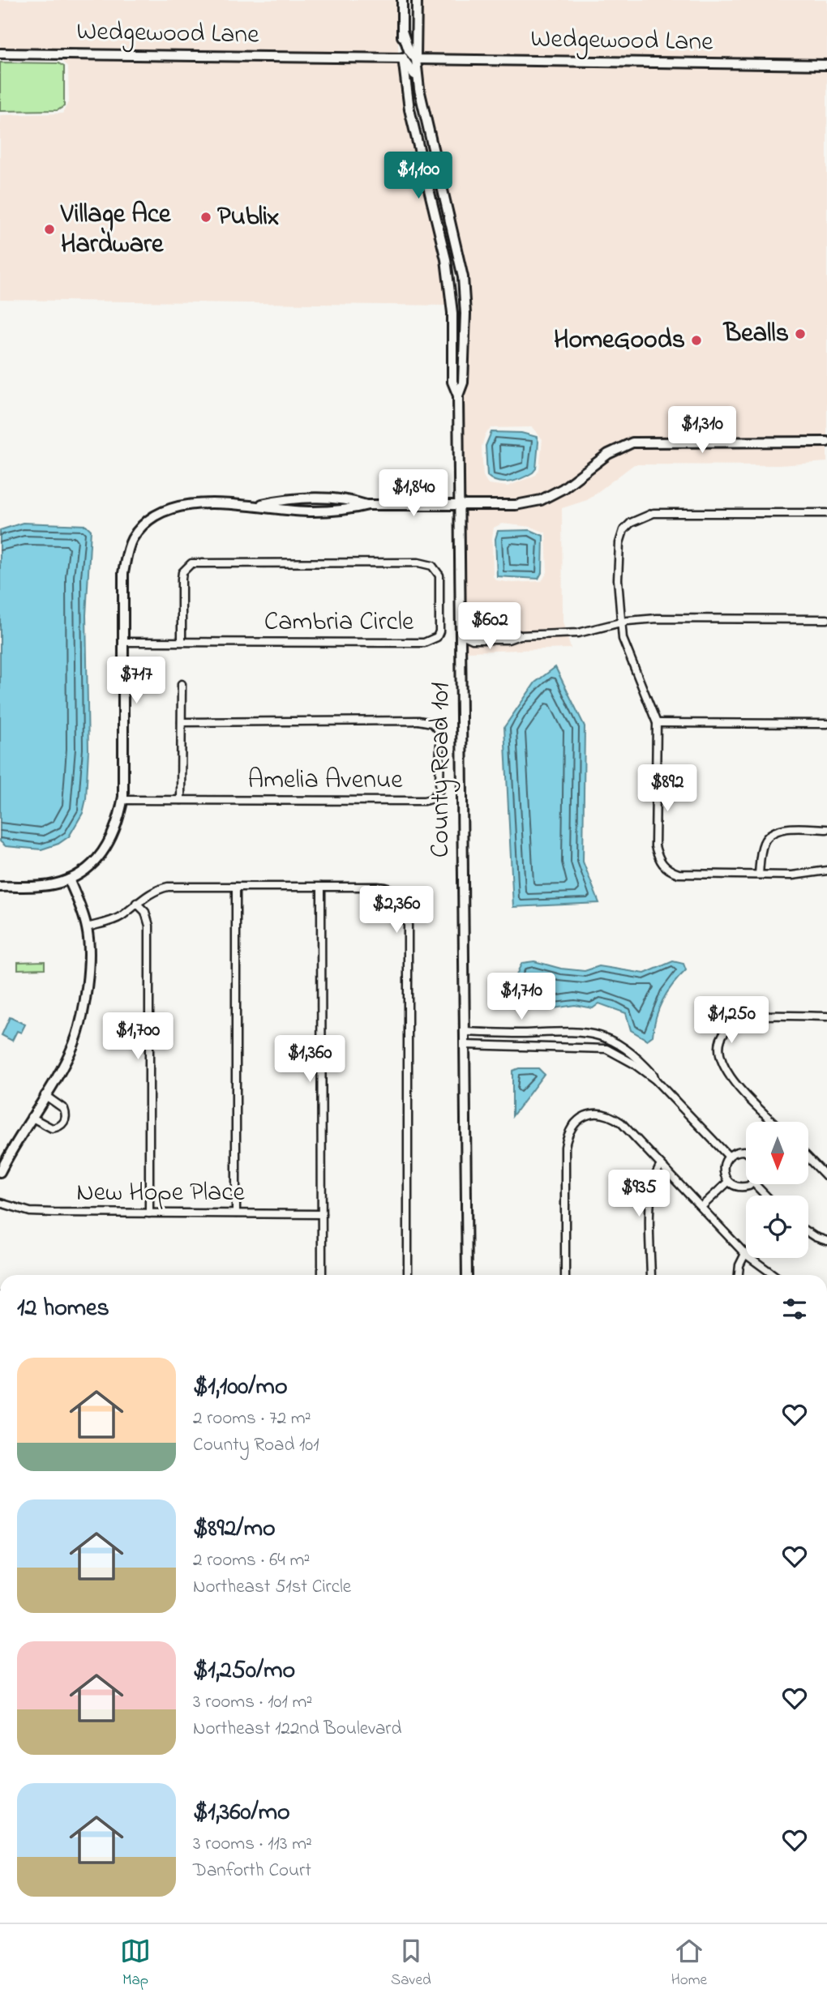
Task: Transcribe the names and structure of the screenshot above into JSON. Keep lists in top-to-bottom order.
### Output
{
  "streets": {
    "street": [
      "Wedgewood Lane",
      "Cambria Circle",
      "County Road 101",
      "Amelia Avenue",
      "New Hope Place"
    ]
  },
  "crossings": [
    ["Wedgewood Lane", "County Road 101"]
  ],
  "places": [
    "Publix",
    "Village Ace Hardware",
    "Bealls",
    "HomeGoods"
  ],
  "north": "bottom",
  "page": {
    "price": [
      "$1,100",
      "$1,310",
      "$1,840",
      "$602",
      "$717",
      "$892",
      "$2,360",
      "$1,710",
      "$1,250",
      "$1,700",
      "$1,360",
      "$935"
    ],
    "heading": "12 homes",
    "list": [
      {
        "name": "$1,100/mo",
        "note": "2 rooms · 72 m² · County Road 101"
      },
      {
        "name": "$892/mo",
        "note": "2 rooms · 64 m² · Northeast 51st Circle"
      },
      {
        "name": "$1,250/mo",
        "note": "3 rooms · 101 m² · Northeast 122nd Boulevard"
      },
      {
        "name": "$1,360/mo",
        "note": "3 rooms · 113 m² · Danforth Court"
      }
    ],
    "tabs": ["Map", "Saved", "Home"]
  }
}
